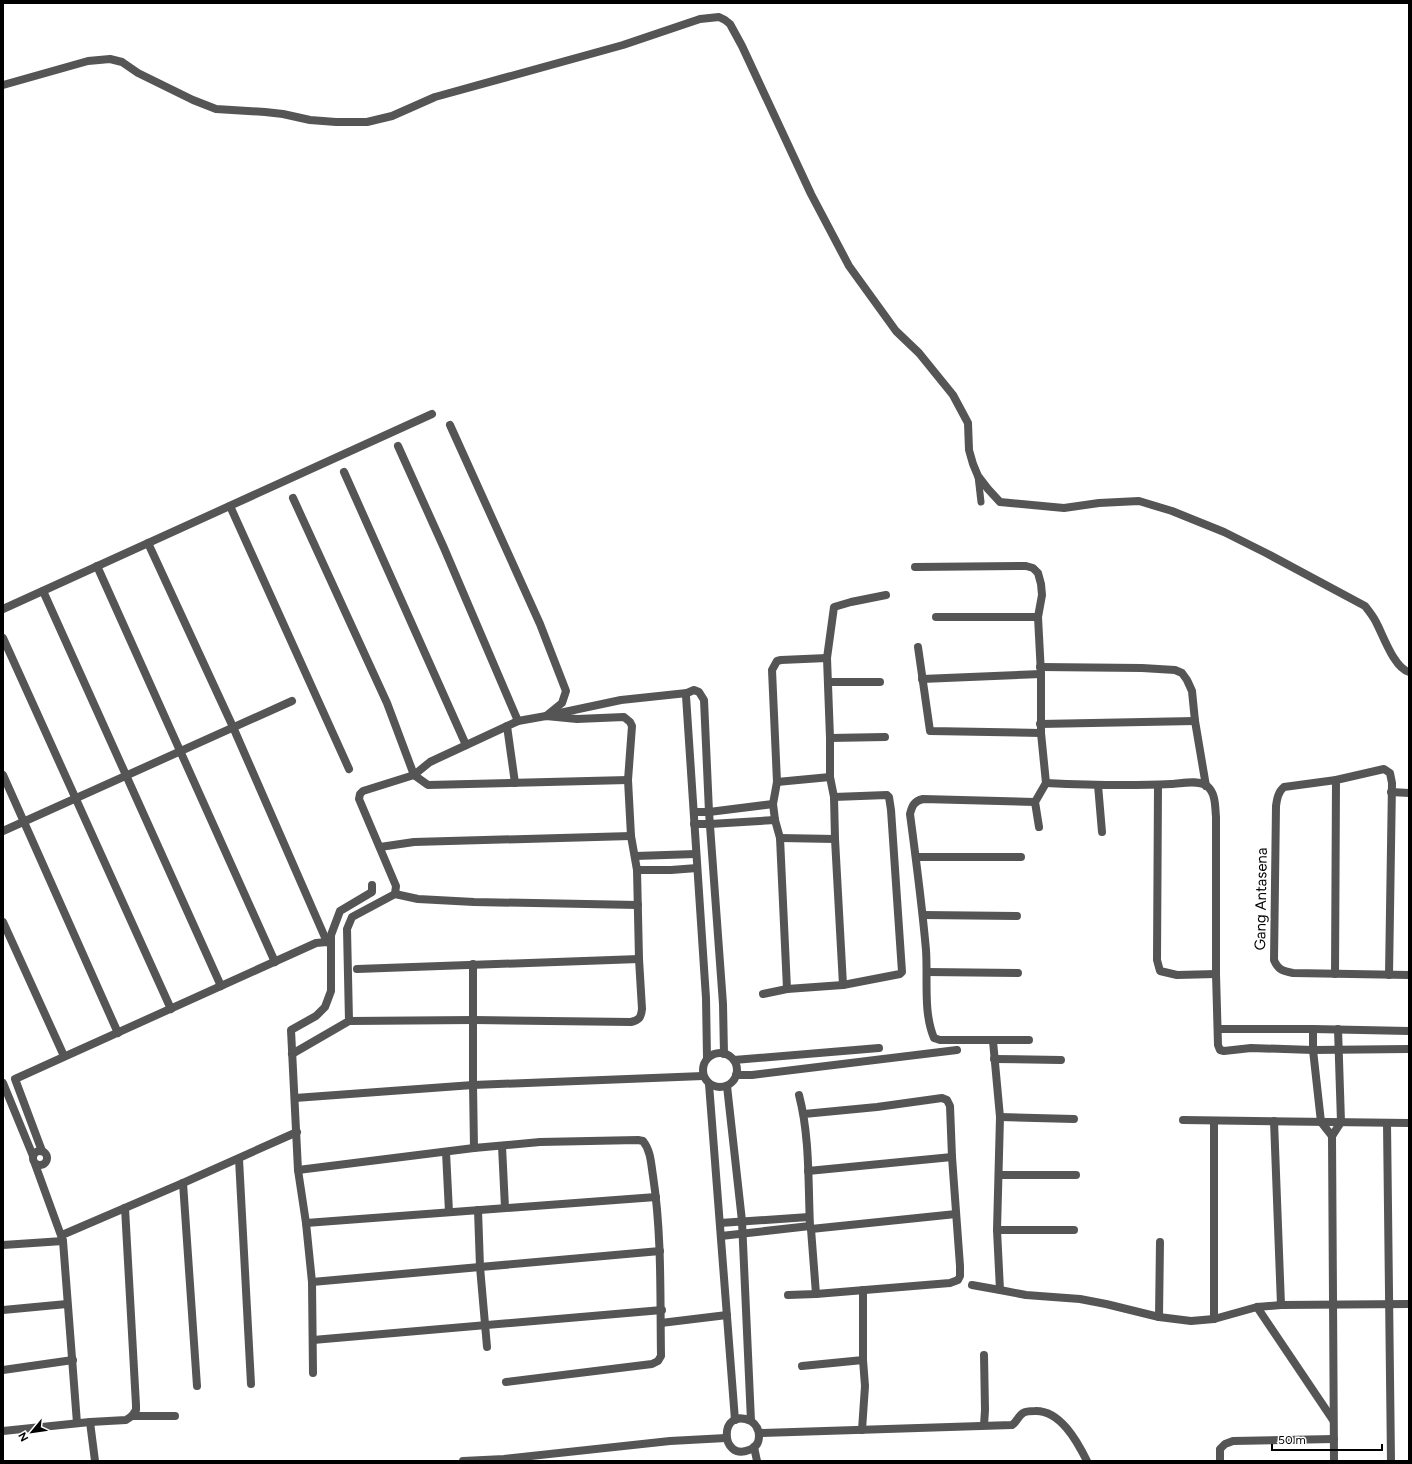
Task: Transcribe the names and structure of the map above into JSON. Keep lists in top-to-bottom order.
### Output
{
  "streets": {
    "street": ["Gang Antasena"]
  },
  "scale_bar": "50 m",
  "north": "bottom left"
}
